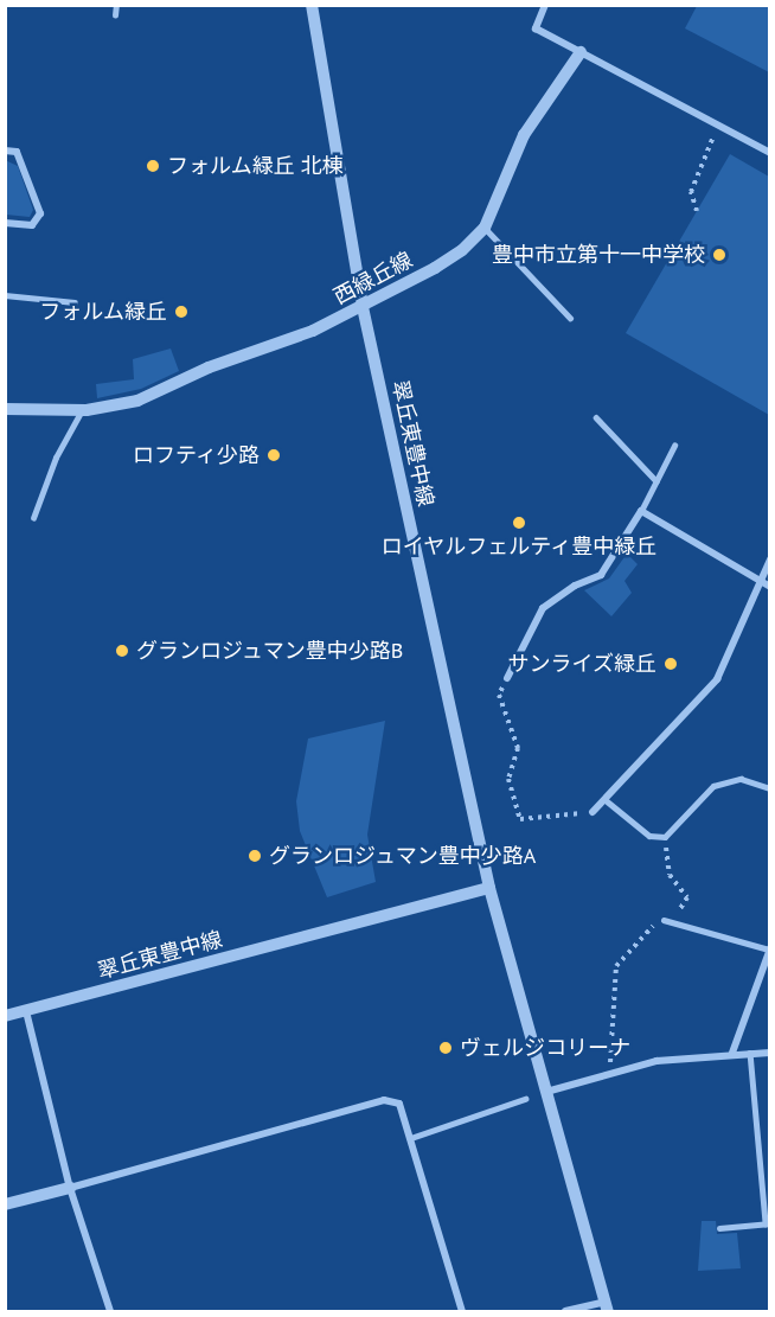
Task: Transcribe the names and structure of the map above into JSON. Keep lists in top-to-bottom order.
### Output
{
  "streets": {
    "street": ["西緑丘線", "翠丘東豊中線"]
  },
  "crossings": [
    ["西緑丘線", "翠丘東豊中線"]
  ],
  "places": [
    "フォルム緑丘 北棟",
    "豊中市立第十一中学校",
    "フォルム緑丘",
    "ロフティ少路",
    "ロイヤルフェルティ豊中緑丘",
    "グランロジュマン豊中少路B",
    "サンライズ緑丘",
    "グランロジュマン豊中少路A",
    "ヴェルジコリーナ"
  ]
}
